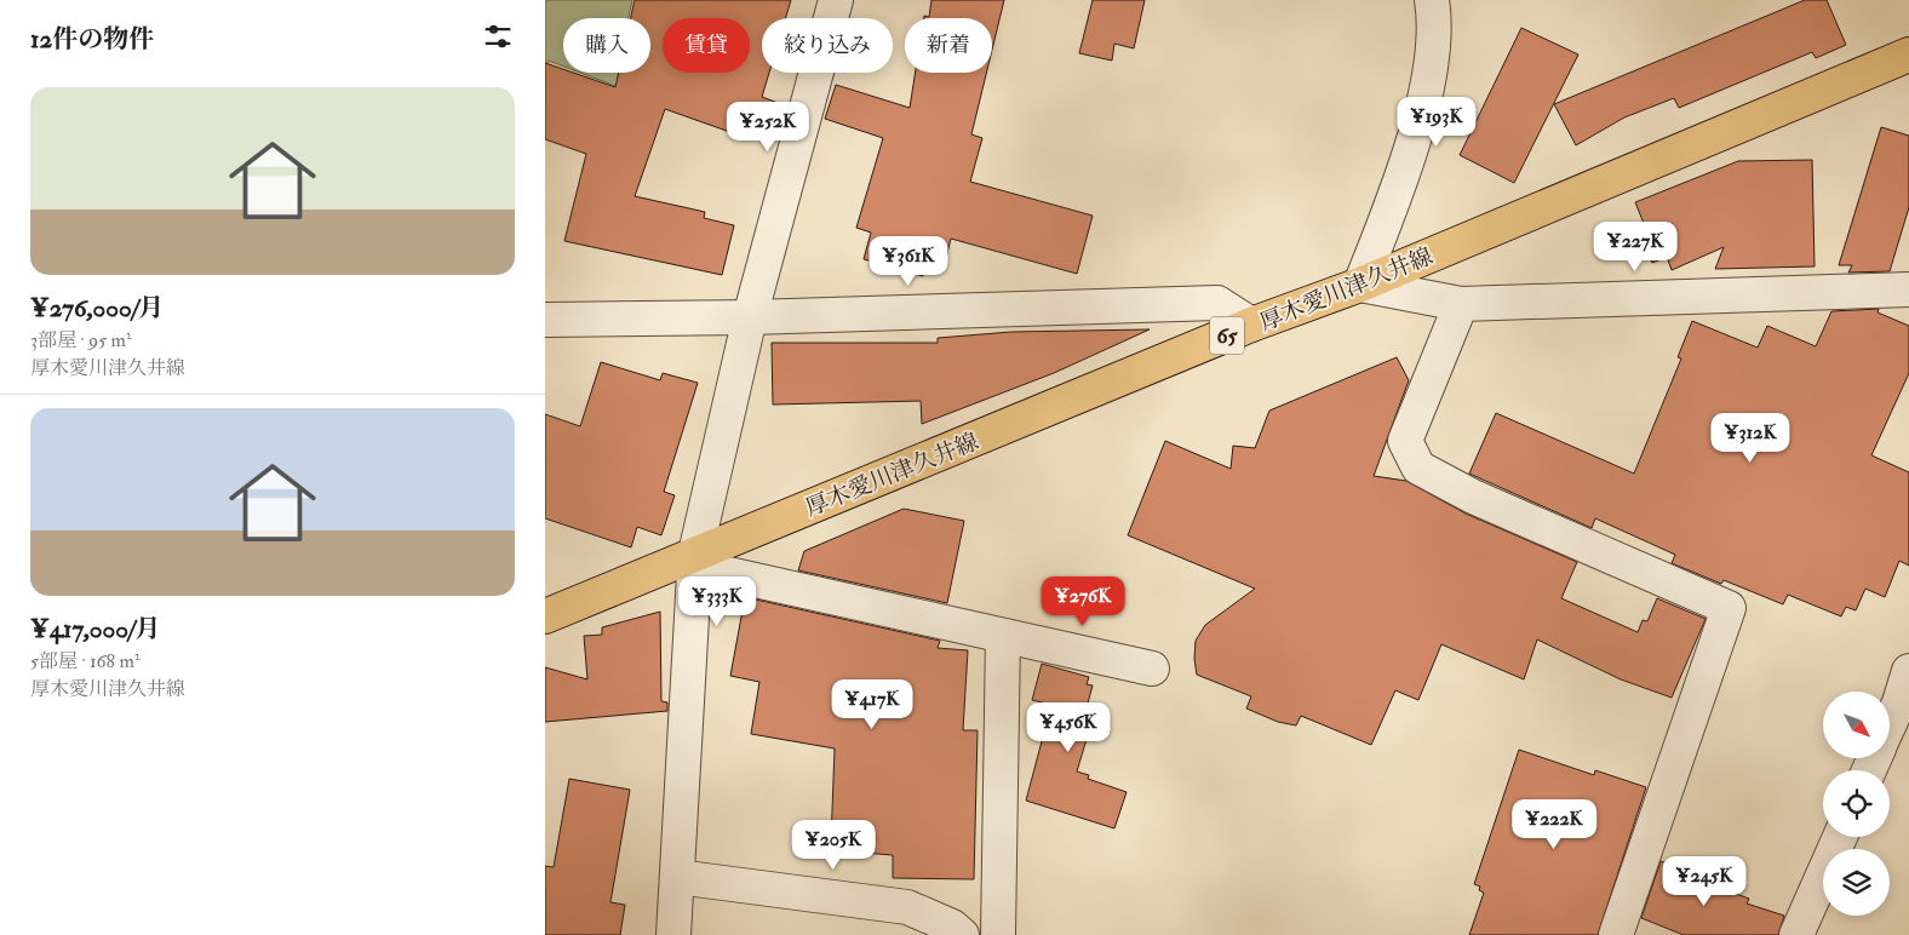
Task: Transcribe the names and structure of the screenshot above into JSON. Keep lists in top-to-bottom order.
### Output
{
  "streets": {
    "main road": ["厚木愛川津久井線", "65"]
  },
  "north": "bottom right",
  "page": {
    "heading": "12件の物件",
    "chip": [
      "購入",
      "賃貸",
      "絞り込み",
      "新着"
    ],
    "list": [
      {
        "name": "¥276,000/月",
        "note": "3部屋 · 95 m² · 厚木愛川津久井線"
      },
      {
        "name": "¥417,000/月",
        "note": "5部屋 · 168 m² · 厚木愛川津久井線"
      }
    ],
    "price": [
      "¥193K",
      "¥252K",
      "¥227K",
      "¥361K",
      "¥312K",
      "¥333K",
      "¥276K",
      "¥417K",
      "¥456K",
      "¥222K",
      "¥205K",
      "¥245K"
    ]
  }
}
